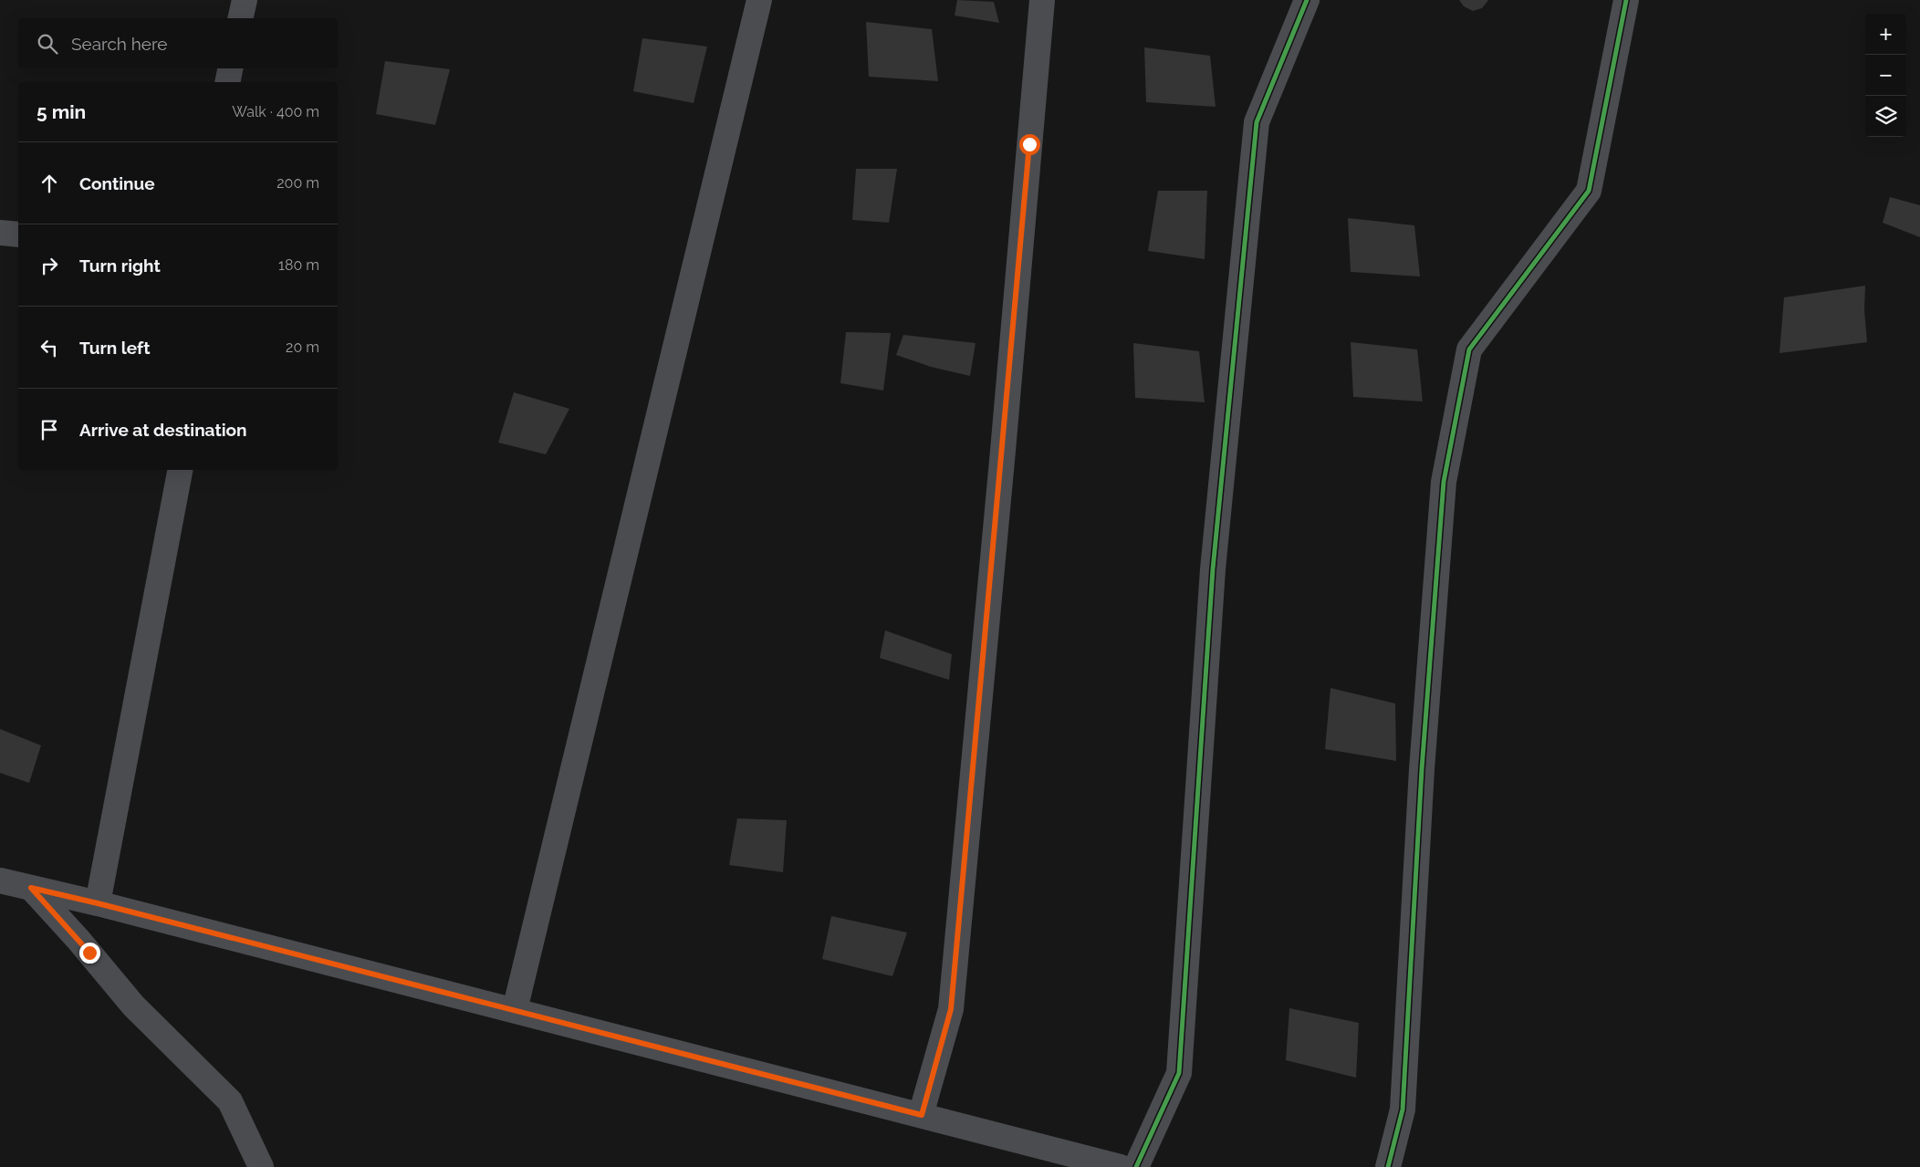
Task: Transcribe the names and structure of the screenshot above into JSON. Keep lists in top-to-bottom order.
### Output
{
  "page": {
    "map_buttons": ["+", "−"],
    "search": "Search here",
    "heading": ["5 min", "Walk · 400 m"],
    "list": [
      ["Continue", "200 m"],
      ["Turn right", "180 m"],
      ["Turn left", "20 m"],
      "Arrive at destination"
    ]
  }
}
